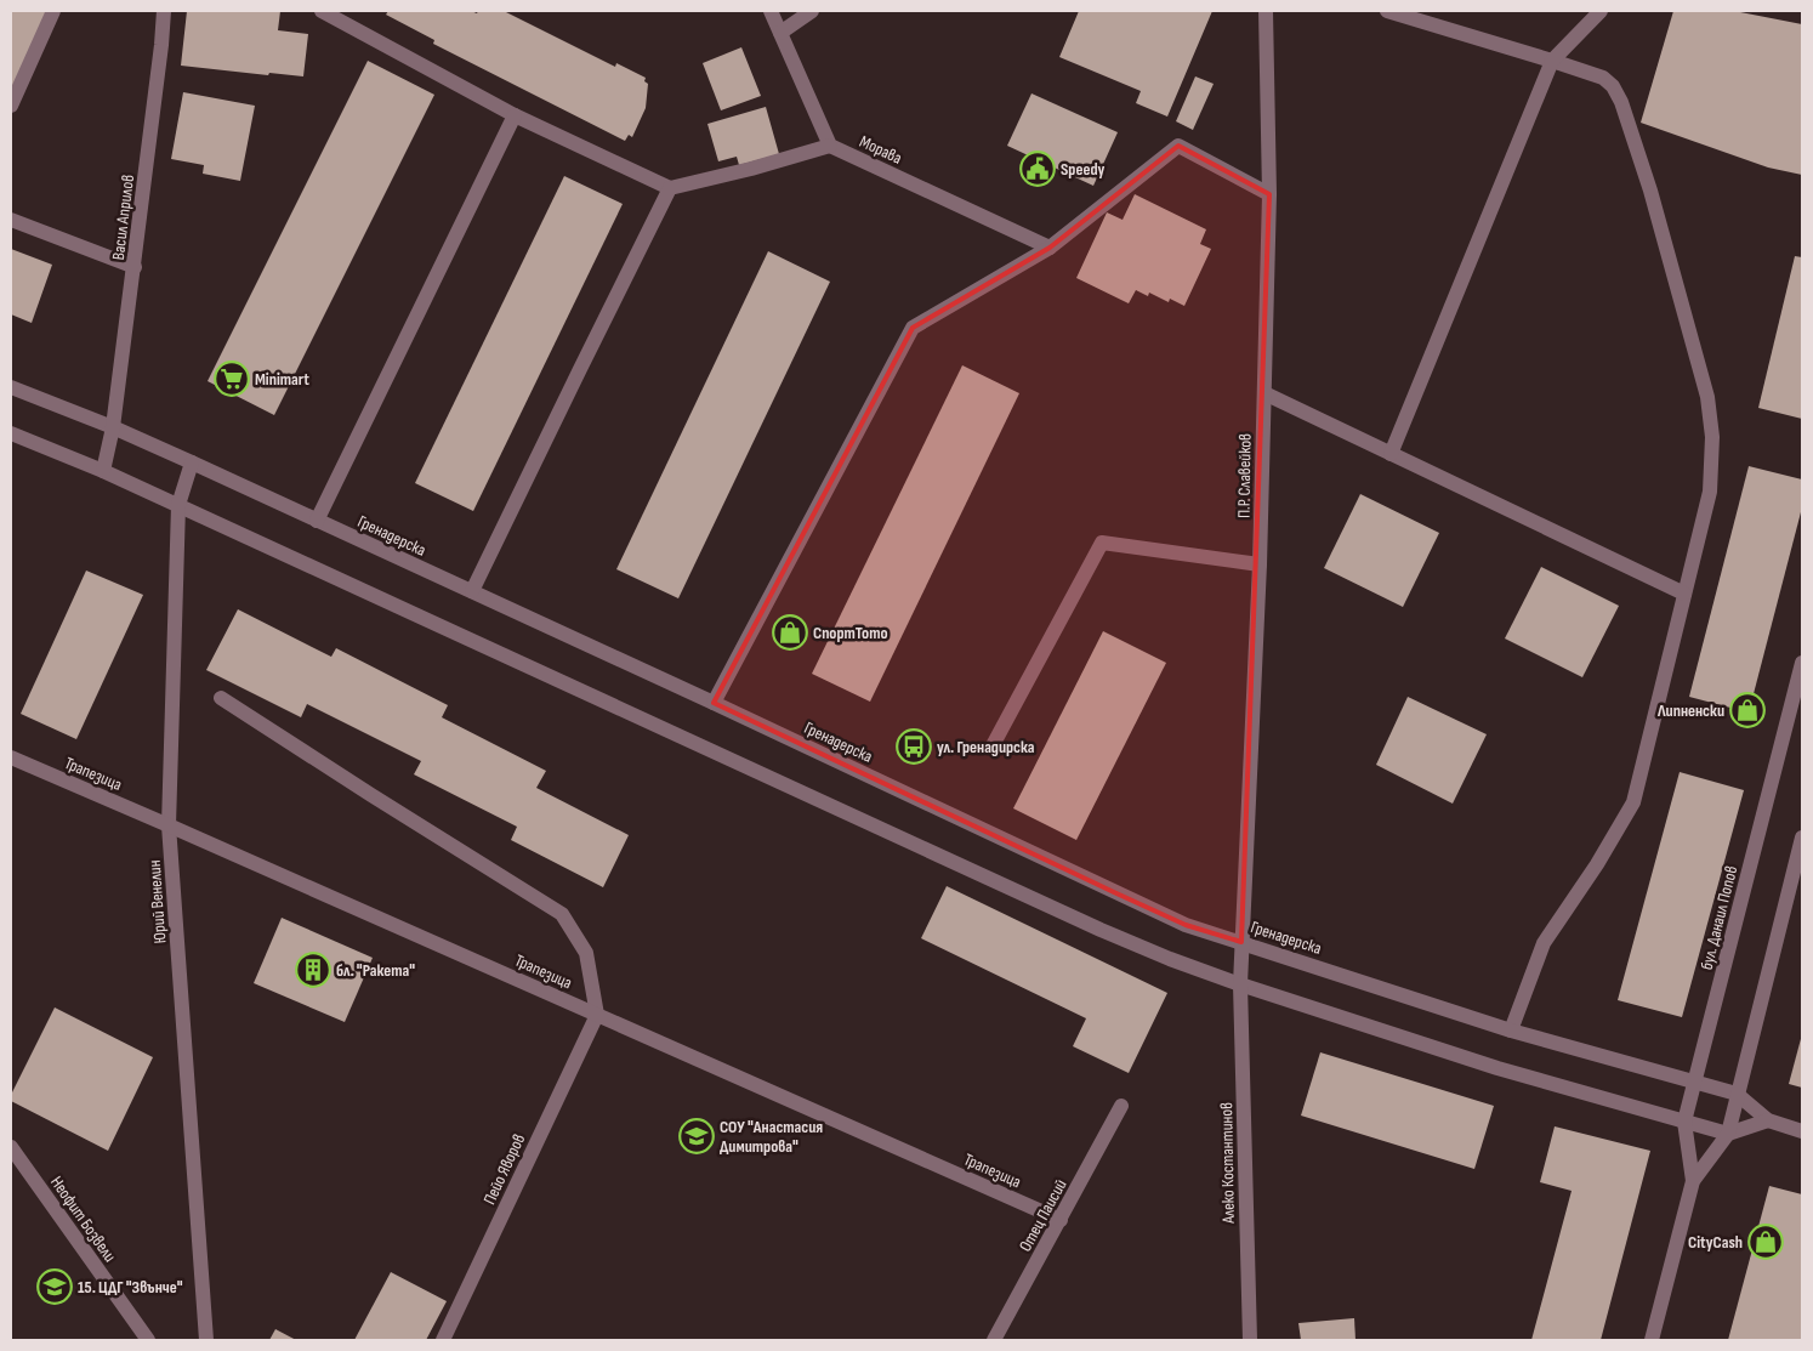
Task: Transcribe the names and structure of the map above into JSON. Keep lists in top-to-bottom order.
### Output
{
  "streets": {
    "street": [
      "Морава",
      "Васил Априлов",
      "П.Р. Славейков",
      "Гренадерска",
      "Трапезица",
      "Юрий Венелин",
      "бул. Данаил Попов",
      "Алеко Костантинов",
      "Пейо Яворов",
      "Отец Паисий",
      "Неофит Бозвели"
    ]
  },
  "crossings": [
    ["Васил Априлов", "Гренадерска"],
    ["П.Р. Славейков", "Гренадерска"],
    ["П.Р. Славейков", "Алеко Костантинов"],
    ["Гренадерска", "Юрий Венелин"],
    ["Гренадерска", "бул. Данаил Попов"],
    ["Гренадерска", "Алеко Костантинов"],
    ["Трапезица", "Юрий Венелин"],
    ["Трапезица", "Пейо Яворов"],
    ["Трапезица", "Отец Паисий"]
  ],
  "places": {
    "public building": ["Speedy"],
    "supermarket": ["Minimart"],
    "shop": ["СпортТото", "Липненски", "CityCash"],
    "bus stop": ["ул. Гренадирска"],
    "building": ["бл. \"Ракета\""],
    "school or university": ["СОУ \"Анастасия Димитрова\"", "15. ЦДГ \"Звънче\""]
  }
}
